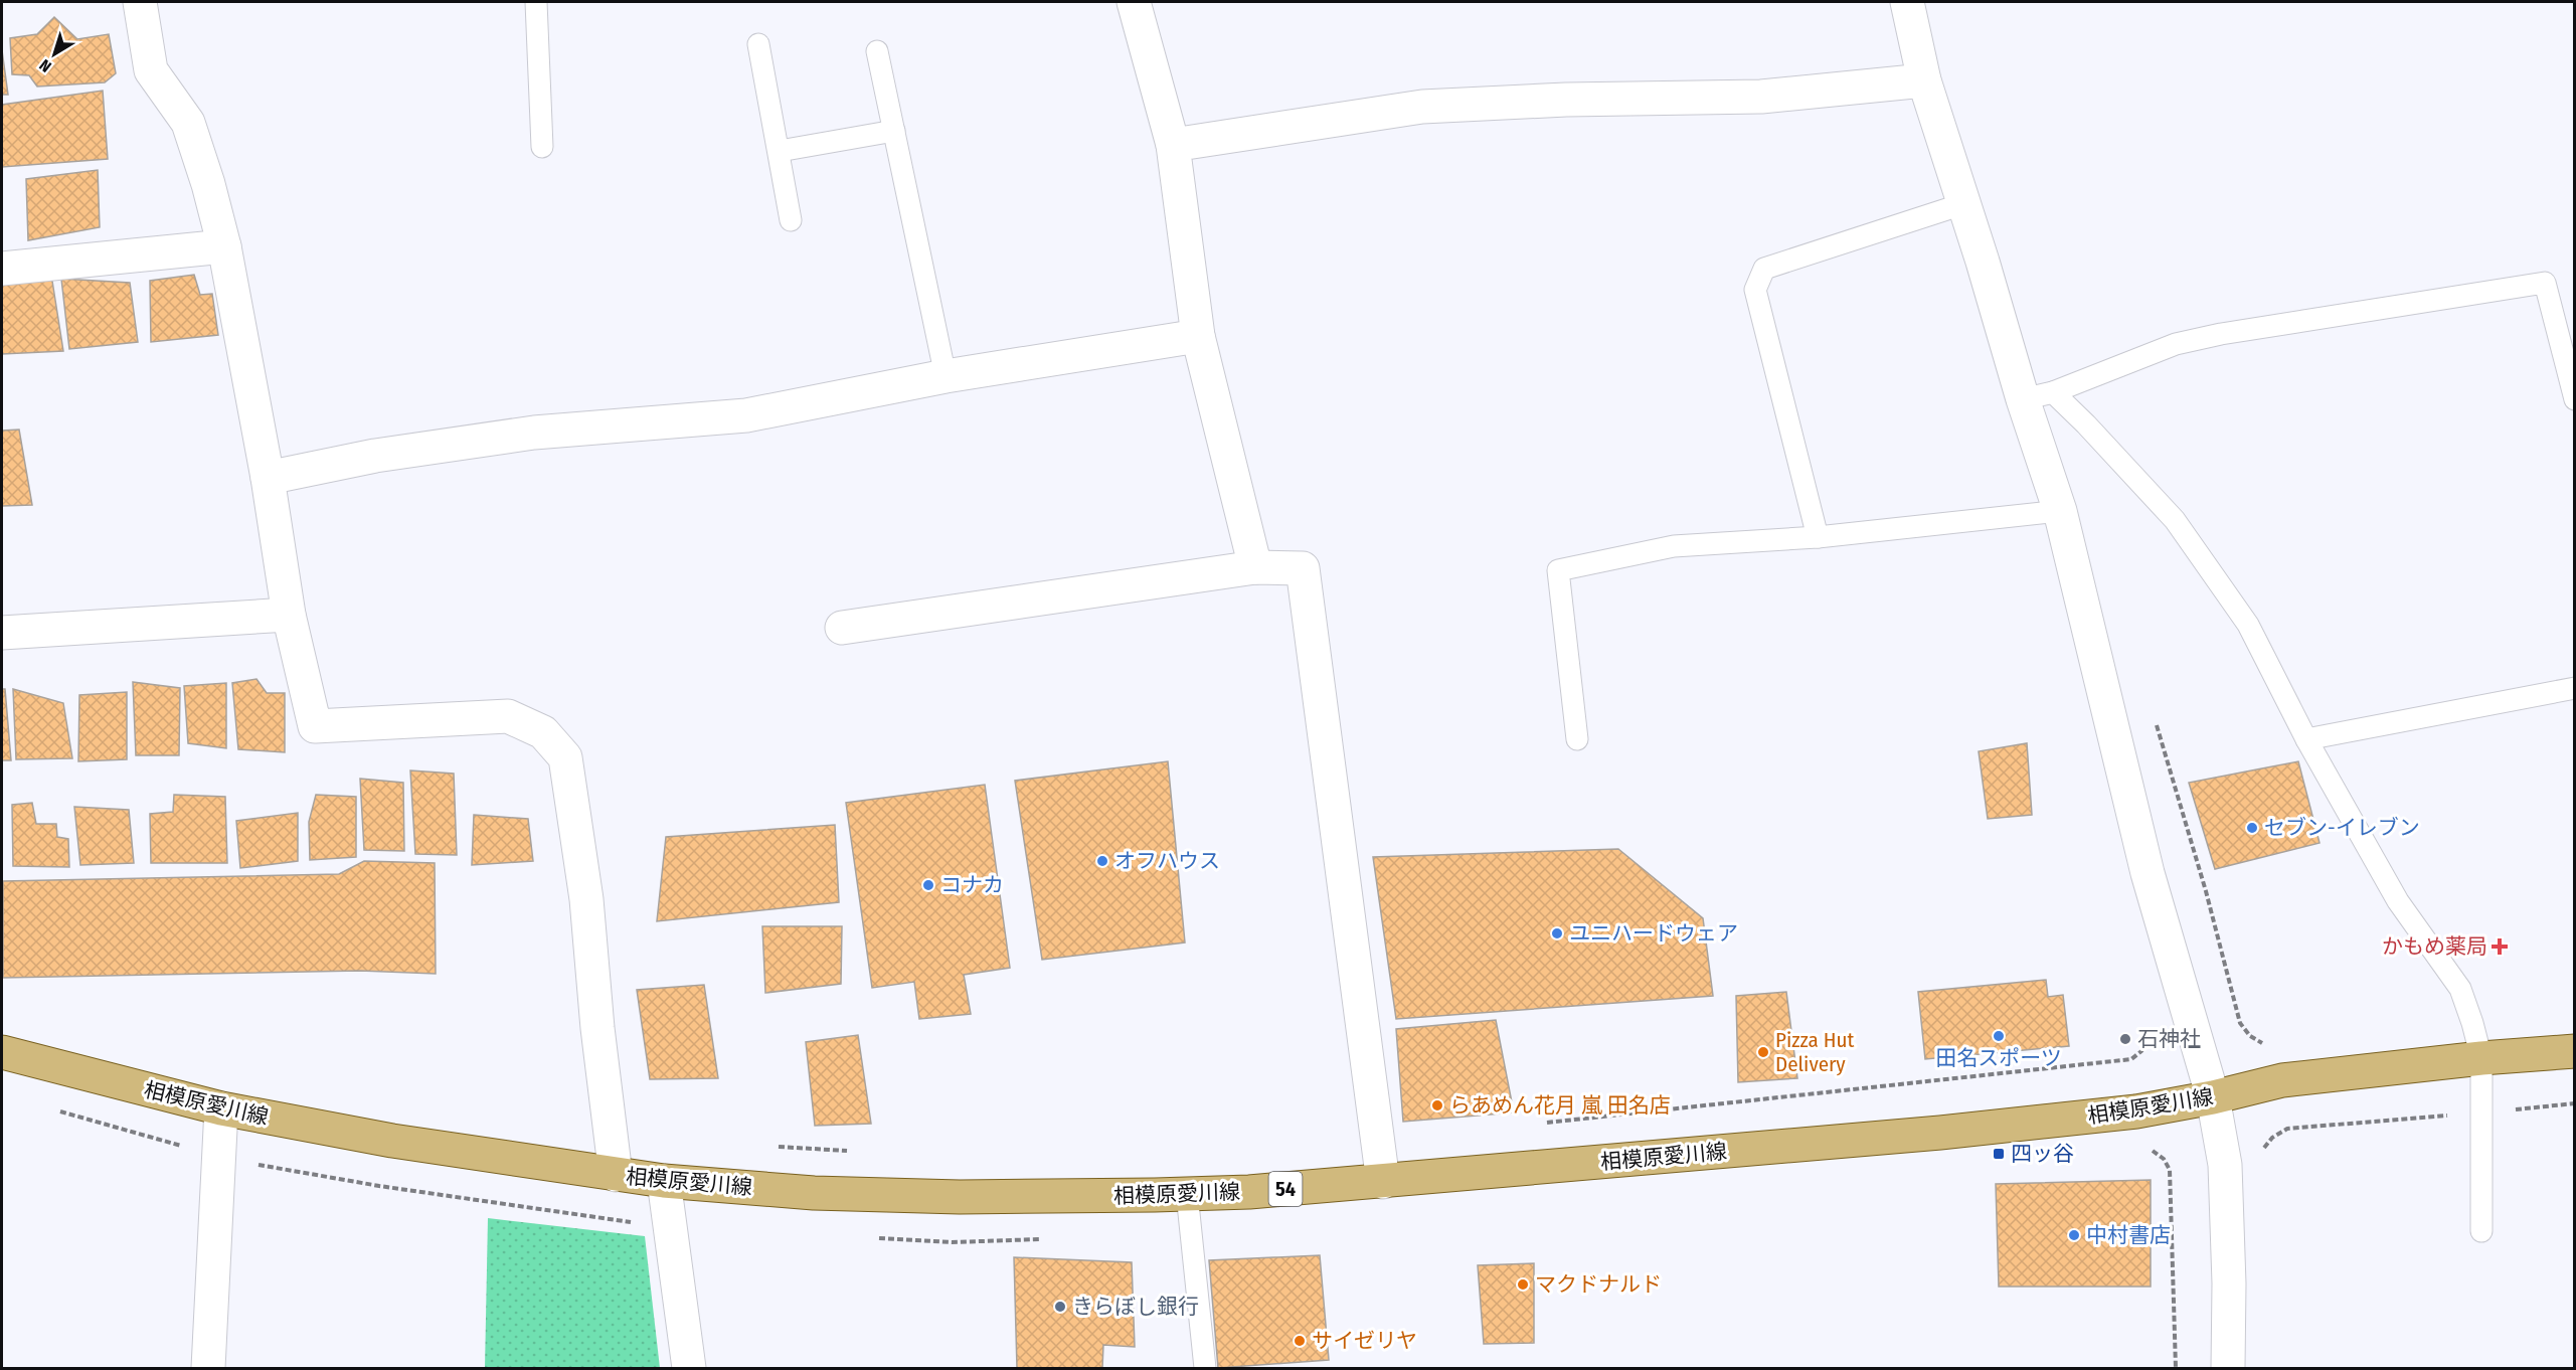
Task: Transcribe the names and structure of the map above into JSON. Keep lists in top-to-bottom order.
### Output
{
  "streets": {
    "main road": ["相模原愛川線", "54"]
  },
  "places": {
    "other": [
      "セブン-イレブン",
      "オフハウス",
      "コナカ",
      "ユニハードウェア",
      "田名スポーツ",
      "石神社",
      "Pizza Hut Delivery",
      "らあめん花月 嵐 田名店",
      "中村書店",
      "マクドナルド",
      "きらぼし銀行",
      "サイゼリヤ"
    ],
    "health": ["かもめ薬局"],
    "transit": ["四ッ谷"]
  },
  "north": "bottom left"
}
